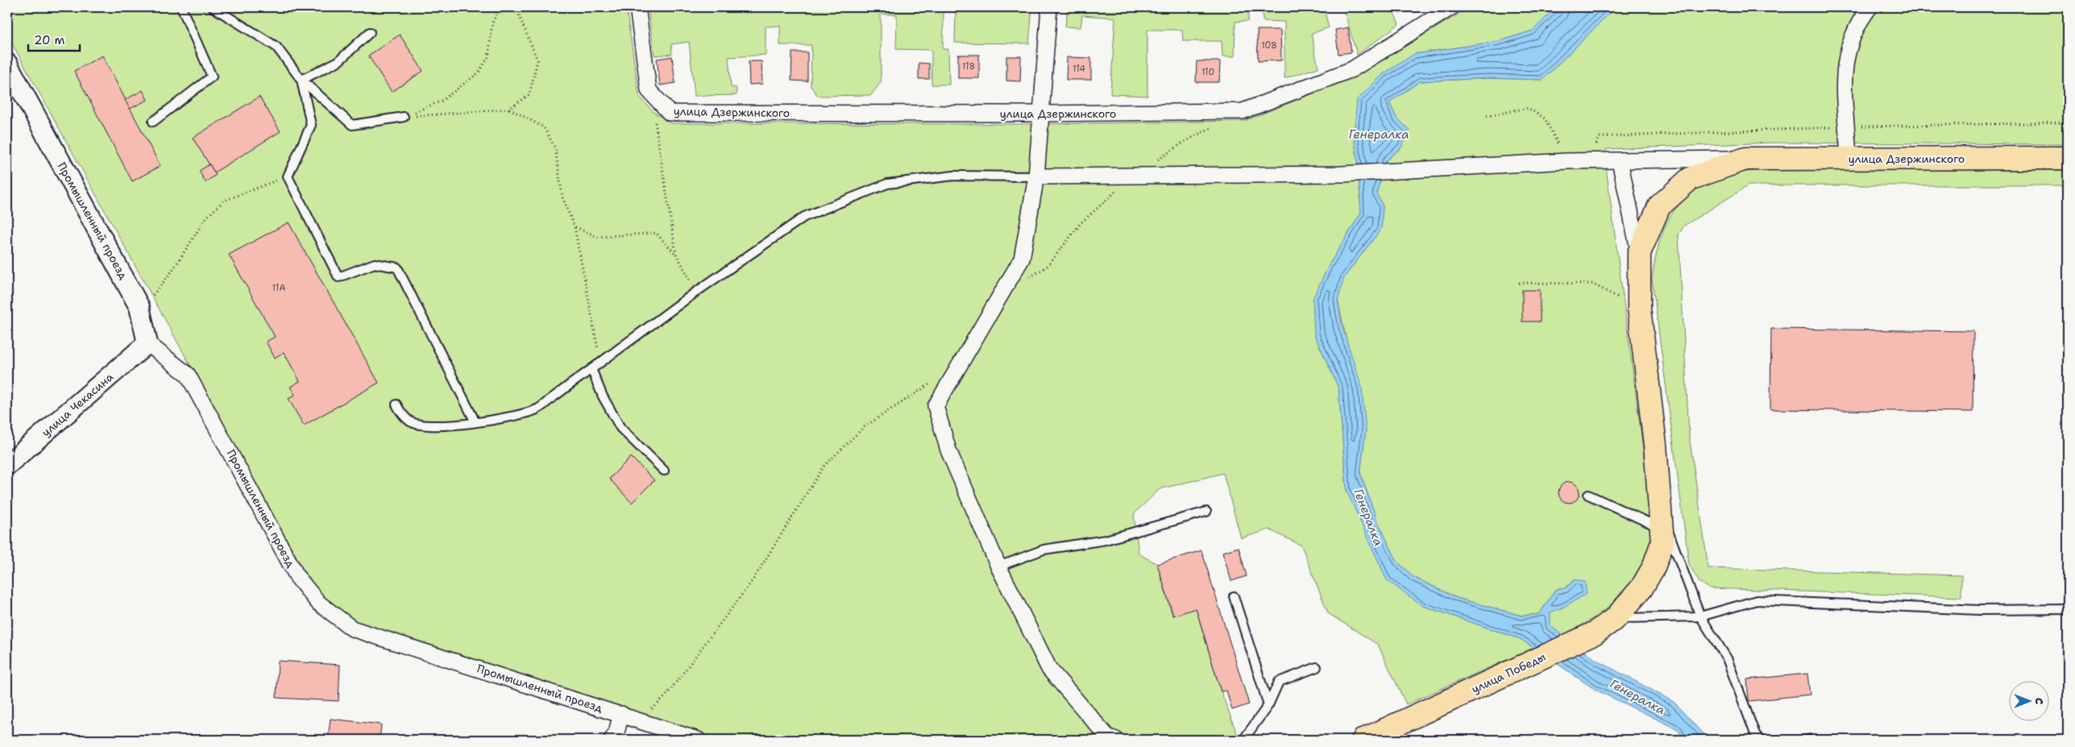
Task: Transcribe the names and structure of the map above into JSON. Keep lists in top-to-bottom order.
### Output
{
  "streets": {
    "main road": ["улица Дзержинского", "улица Победы"],
    "street": ["Промышленный проезд", "улица Чекасина"]
  },
  "crossings": [
    ["улица Дзержинского", "улица Победы"],
    ["Промышленный проезд", "улица Чекасина"]
  ],
  "water": ["Генералка"],
  "house_numbers": [
    "108",
    "118",
    "114",
    "110",
    "11А"
  ],
  "scale_bar": "20 m",
  "north": "right"
}
